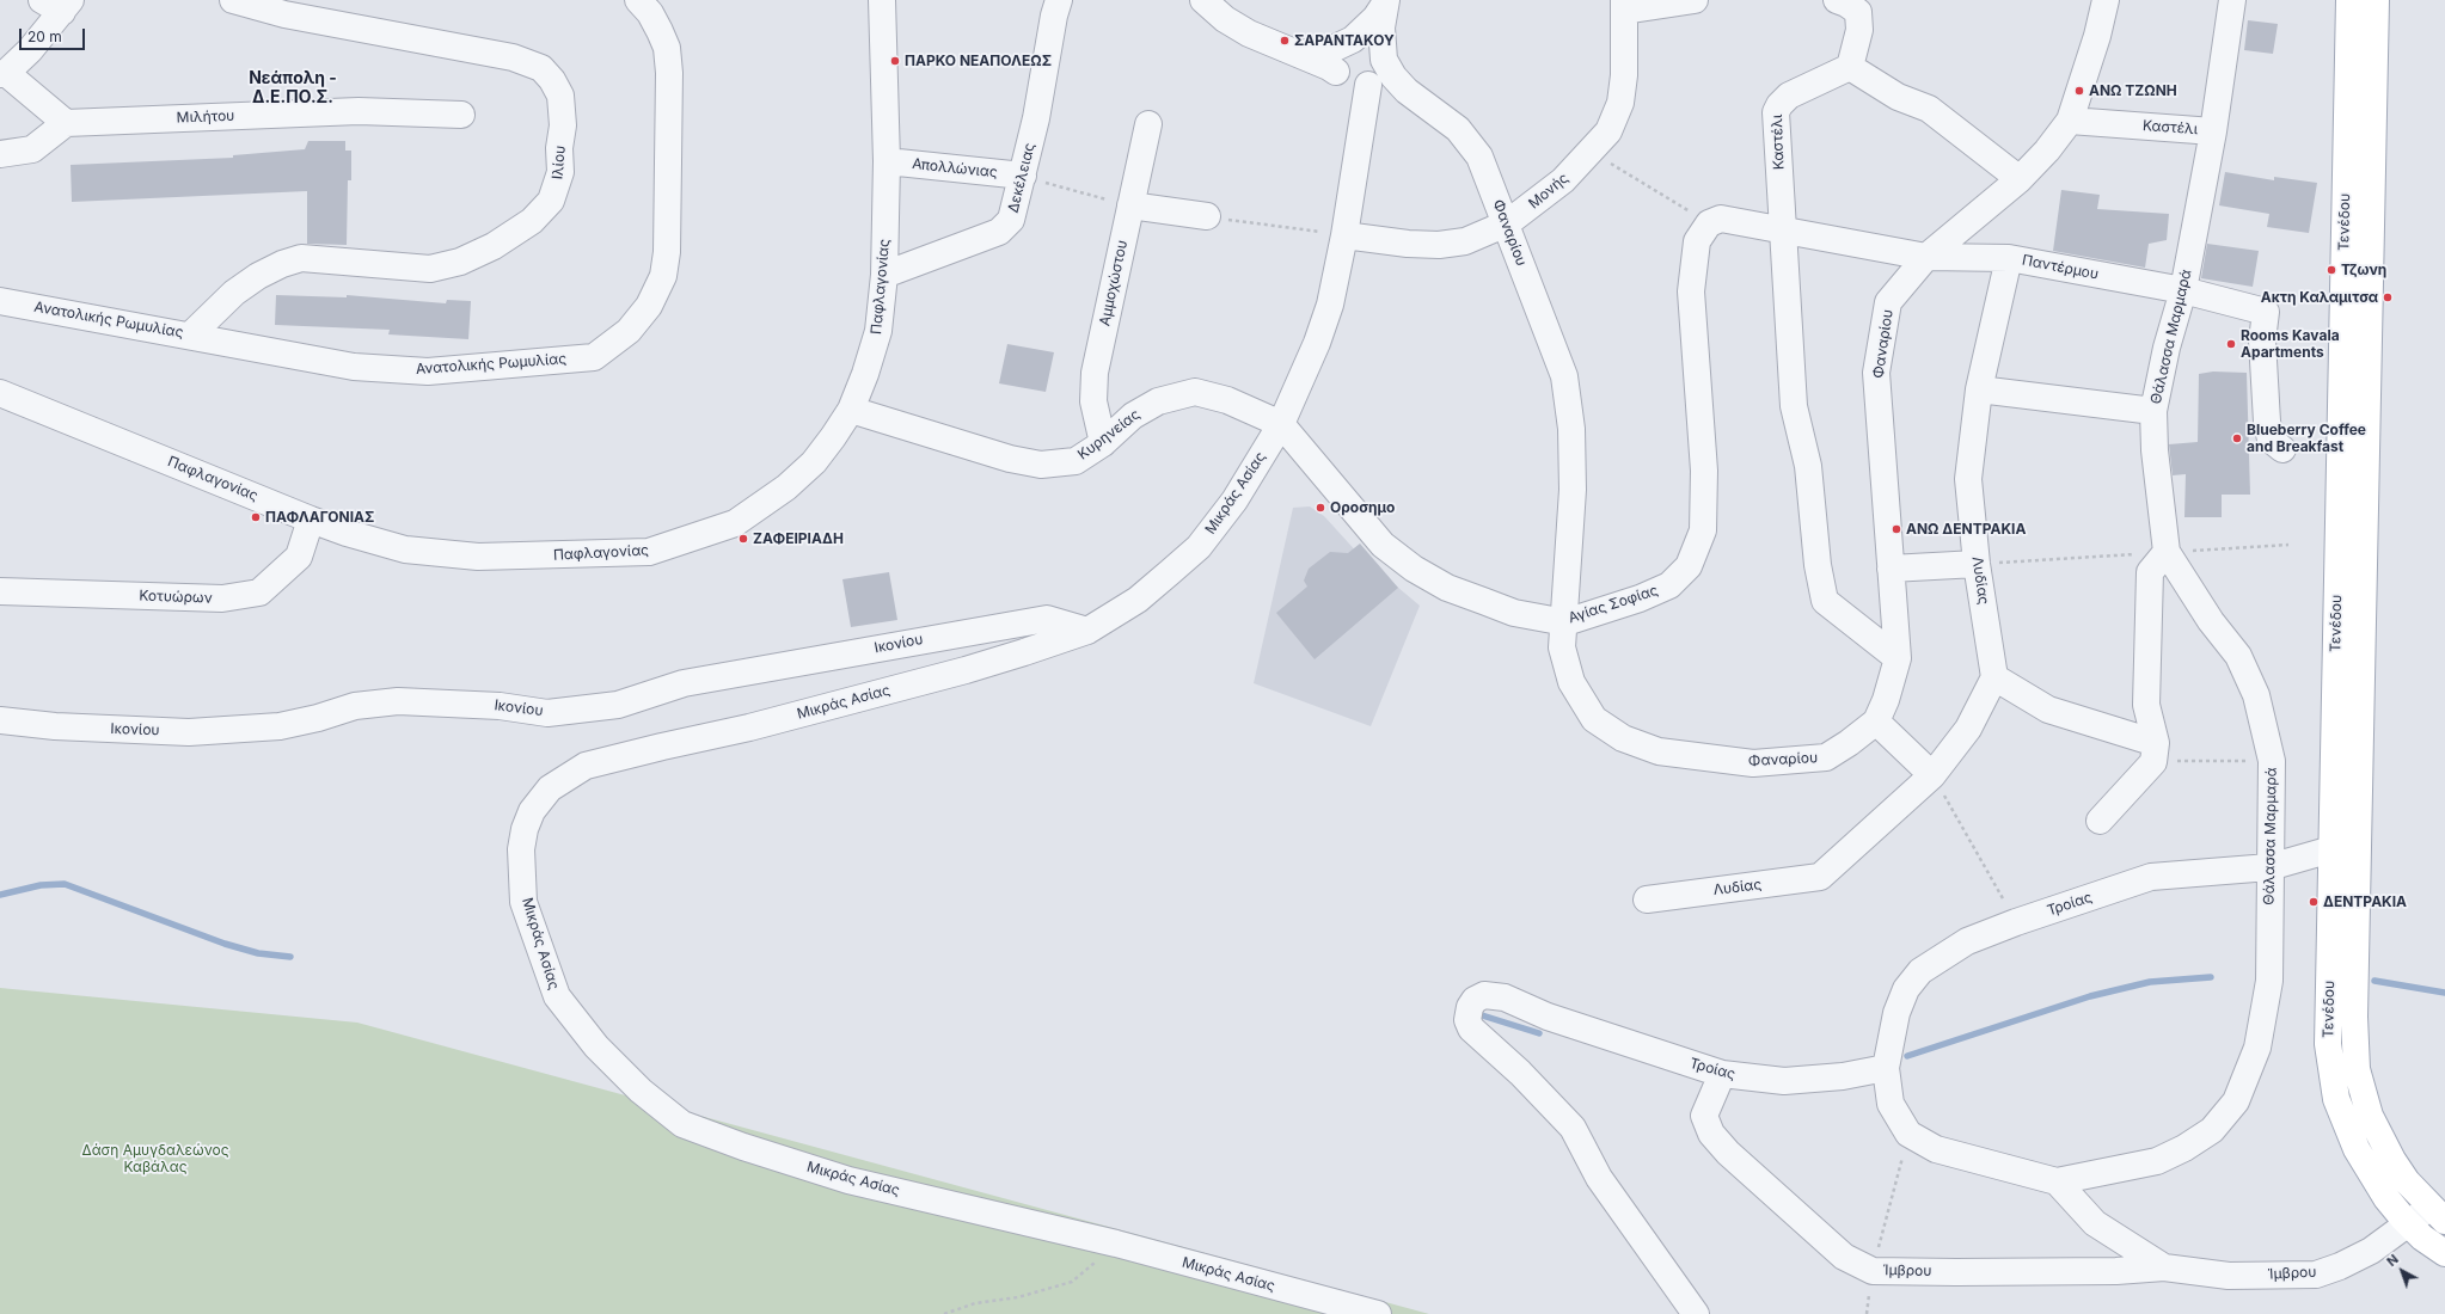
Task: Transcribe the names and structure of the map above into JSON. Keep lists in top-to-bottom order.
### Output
{
  "streets": {
    "main road": ["Τενέδου"],
    "street": [
      "Μιλήτου",
      "Καστέλι",
      "Ιλίου",
      "Απολλώνιας",
      "Δεκέλειας",
      "Μονής",
      "Φαναρίου",
      "Παντέρμου",
      "Αμμοχώστου",
      "Παφλαγονίας",
      "Ανατολικής Ρωμυλίας",
      "Θάλασσα Μαρμαρά",
      "Κυρηνείας",
      "Μικράς Ασίας",
      "Λυδίας",
      "Κοτυώρων",
      "Αγίας Σοφίας",
      "Ικονίου",
      "Τροίας",
      "Ίμβρου"
    ]
  },
  "crossings": [
    ["Καστέλι", "Φαναρίου"],
    ["Καστέλι", "Παντέρμου"],
    ["Καστέλι", "Θάλασσα Μαρμαρά"],
    ["Ιλίου", "Ανατολικής Ρωμυλίας"],
    ["Απολλώνιας", "Δεκέλειας"],
    ["Απολλώνιας", "Παφλαγονίας"],
    ["Δεκέλειας", "Παφλαγονίας"],
    ["Μονής", "Φαναρίου"],
    ["Μονής", "Μικράς Ασίας"],
    ["Τενέδου", "Τροίας"],
    ["Τενέδου", "Ίμβρου"],
    ["Φαναρίου", "Παντέρμου"],
    ["Φαναρίου", "Μικράς Ασίας"],
    ["Φαναρίου", "Αγίας Σοφίας"],
    ["Παντέρμου", "Θάλασσα Μαρμαρά"],
    ["Παντέρμου", "Λυδίας"],
    ["Παντέρμου", "Αγίας Σοφίας"],
    ["Αμμοχώστου", "Κυρηνείας"],
    ["Παφλαγονίας", "Κυρηνείας"],
    ["Παφλαγονίας", "Κοτυώρων"],
    ["Θάλασσα Μαρμαρά", "Τροίας"],
    ["Θάλασσα Μαρμαρά", "Ίμβρου"],
    ["Κυρηνείας", "Μικράς Ασίας"],
    ["Κυρηνείας", "Αγίας Σοφίας"],
    ["Μικράς Ασίας", "Αγίας Σοφίας"],
    ["Μικράς Ασίας", "Ικονίου"],
    ["Τροίας", "Ίμβρου"]
  ],
  "districts": ["Νεάπολη - Δ.Ε.ΠΟ.Σ."],
  "parks": ["Δάση Αμυγδαλεώνος Καβάλας"],
  "places": [
    "ΣΑΡΑΝΤΑΚΟΥ",
    "ΠΑΡΚΟ ΝΕΑΠΟΛΕΩΣ",
    "ΑΝΩ ΤΖΩΝΗ",
    "Τζωνη",
    "Ακτη Καλαμιτσα",
    "Rooms Kavala Apartments",
    "Blueberry Coffee and Breakfast",
    "Οροσημο",
    "ΠΑΦΛΑΓΟΝΙΑΣ",
    "ΑΝΩ ΔΕΝΤΡΑΚΙΑ",
    "ΖΑΦΕΙΡΙΑΔΗ",
    "ΔΕΝΤΡΑΚΙΑ"
  ],
  "scale_bar": "20 m",
  "north": "top left"
}
